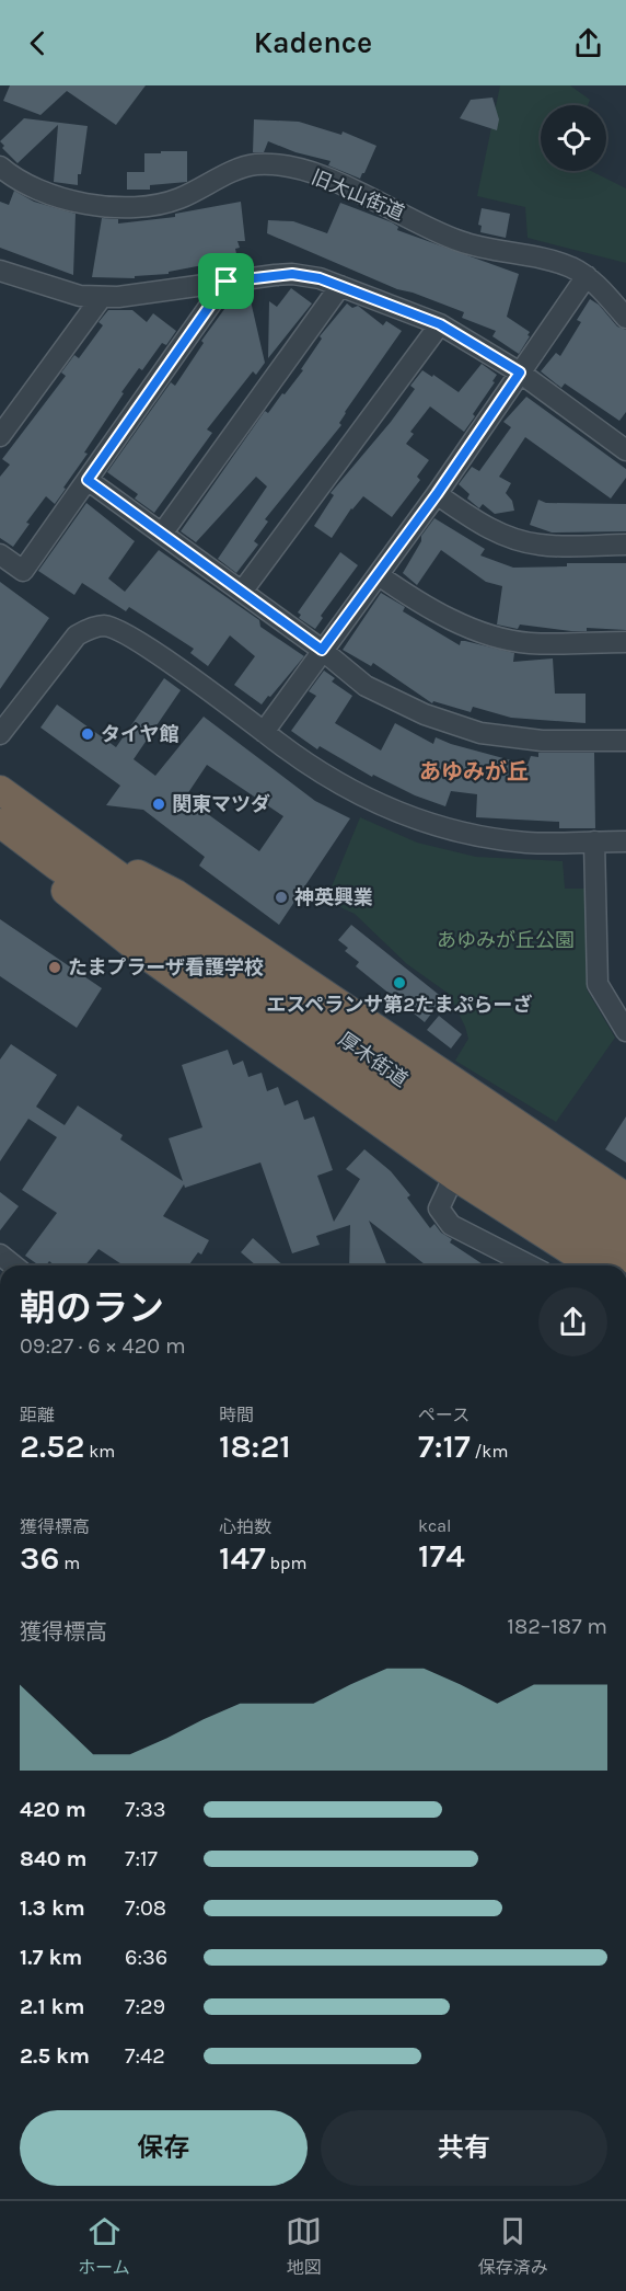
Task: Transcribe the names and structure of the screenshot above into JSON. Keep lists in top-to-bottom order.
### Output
{
  "streets": {
    "highway": ["厚木街道"],
    "street": ["旧大山街道"]
  },
  "districts": ["あゆみが丘"],
  "parks": ["あゆみが丘公園"],
  "places": [
    "タイヤ館",
    "関東マツダ",
    "神英興業",
    "たまプラーザ看護学校",
    "エスペランサ第2たまぷらーざ"
  ],
  "page": {
    "header": "Kadence",
    "heading": ["朝のラン", "09:27 · 6 × 420 m"],
    "stats": [
      ["距離", "2.52 km"],
      ["時間", "18:21"],
      ["ペース", "7:17 /km"],
      ["獲得標高", "36 m"],
      ["心拍数", "147 bpm"],
      ["kcal", "174"]
    ],
    "chart": ["獲得標高", "182–187 m"],
    "list": [
      {
        "name": "420 m",
        "note": "7:33"
      },
      {
        "name": "840 m",
        "note": "7:17"
      },
      {
        "name": "1.3 km",
        "note": "7:08"
      },
      {
        "name": "1.7 km",
        "note": "6:36"
      },
      {
        "name": "2.1 km",
        "note": "7:29"
      },
      {
        "name": "2.5 km",
        "note": "7:42"
      }
    ],
    "buttons": ["保存", "共有"],
    "tabs": ["ホーム", "地図", "保存済み"]
  }
}
